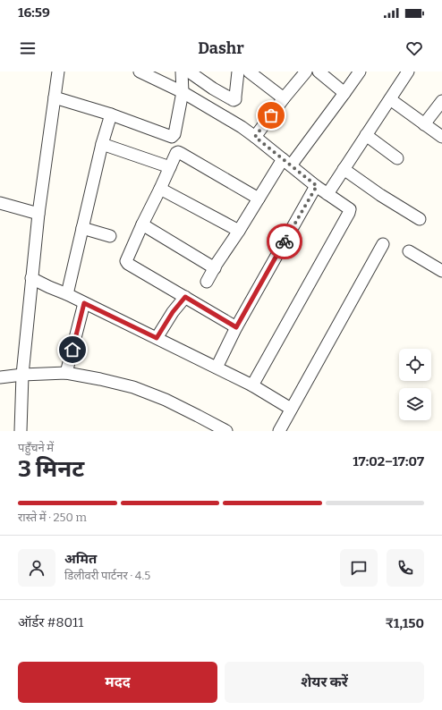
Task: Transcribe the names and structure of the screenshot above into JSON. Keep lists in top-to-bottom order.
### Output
{
  "page": {
    "status": "16:59",
    "header": "Dashr",
    "heading": ["3 मिनट", "पहुँचने में", "17:02–17:07"],
    "panel": [
      "अमित",
      "डिलीवरी पार्टनर · 4.5",
      "ऑर्डर #8011",
      "₹1,150"
    ],
    "bar": "रास्ते में · 250 m",
    "buttons": ["मदद", "शेयर करें"]
  }
}
